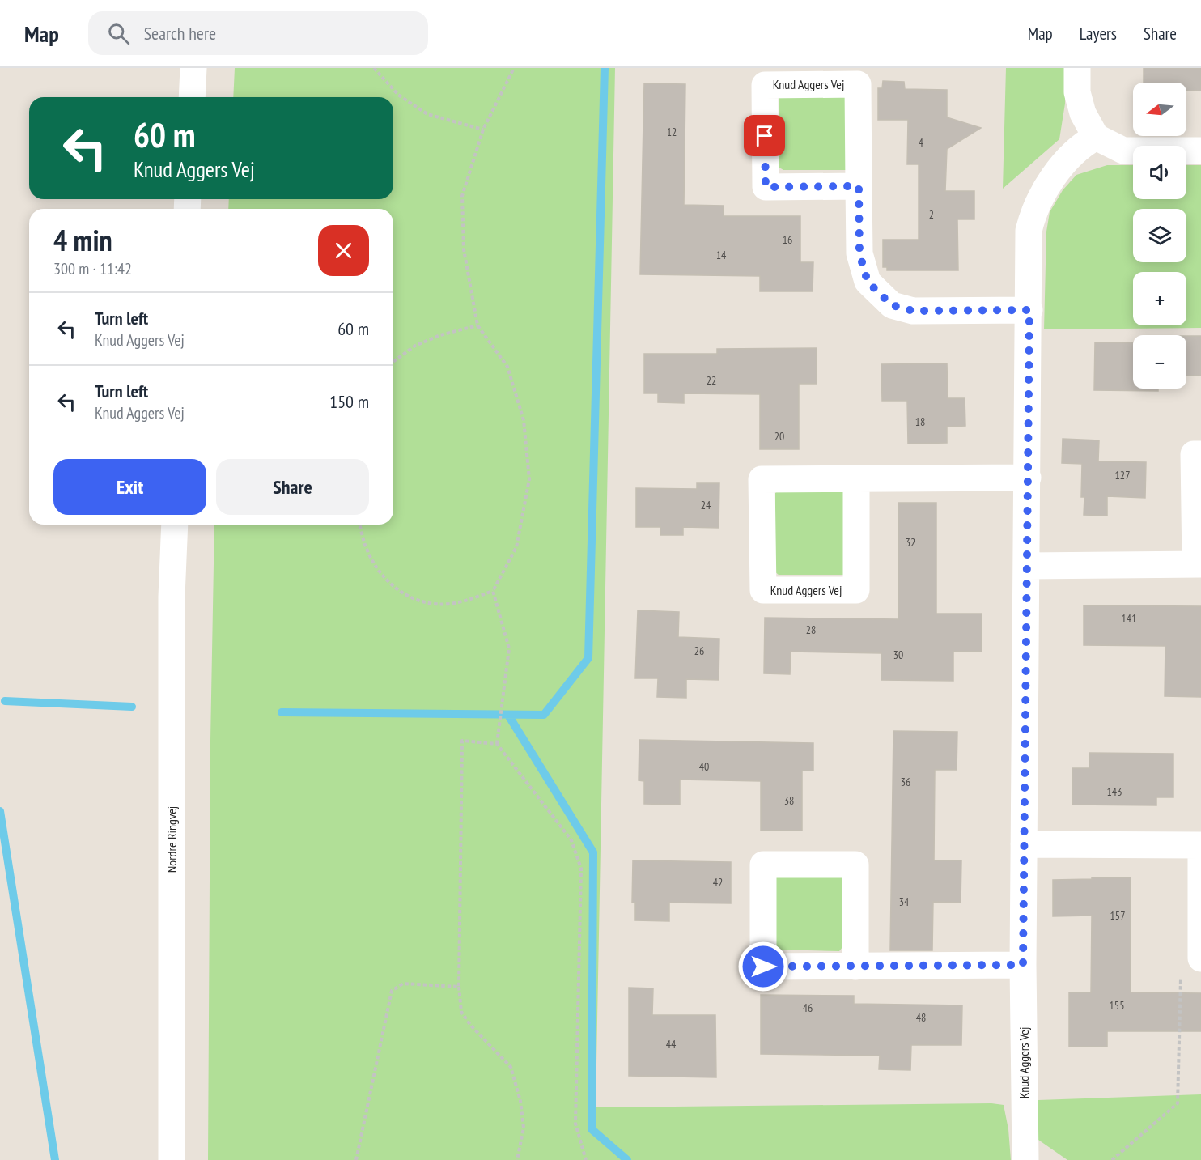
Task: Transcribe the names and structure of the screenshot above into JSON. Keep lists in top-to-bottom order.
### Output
{
  "streets": {
    "street": ["Knud Aggers Vej", "Nordre Ringvej"]
  },
  "house_numbers": [
    "12",
    "4",
    "2",
    "16",
    "14",
    "22",
    "18",
    "20",
    "127",
    "24",
    "32",
    "141",
    "28",
    "26",
    "30",
    "40",
    "36",
    "143",
    "38",
    "42",
    "34",
    "157",
    "155",
    "46",
    "48",
    "44"
  ],
  "north": "left",
  "page": {
    "header": "Map",
    "search": "Search here",
    "nav": ["Map", "Layers", "Share"],
    "map_buttons": ["+", "−"],
    "turn": ["60 m", "Knud Aggers Vej"],
    "heading": ["4 min", "300 m · 11:42"],
    "list": [
      {
        "name": "Turn left",
        "note": "Knud Aggers Vej",
        "value": "60 m"
      },
      {
        "name": "Turn left",
        "note": "Knud Aggers Vej",
        "value": "150 m"
      }
    ],
    "buttons": ["Exit", "Share"]
  }
}
